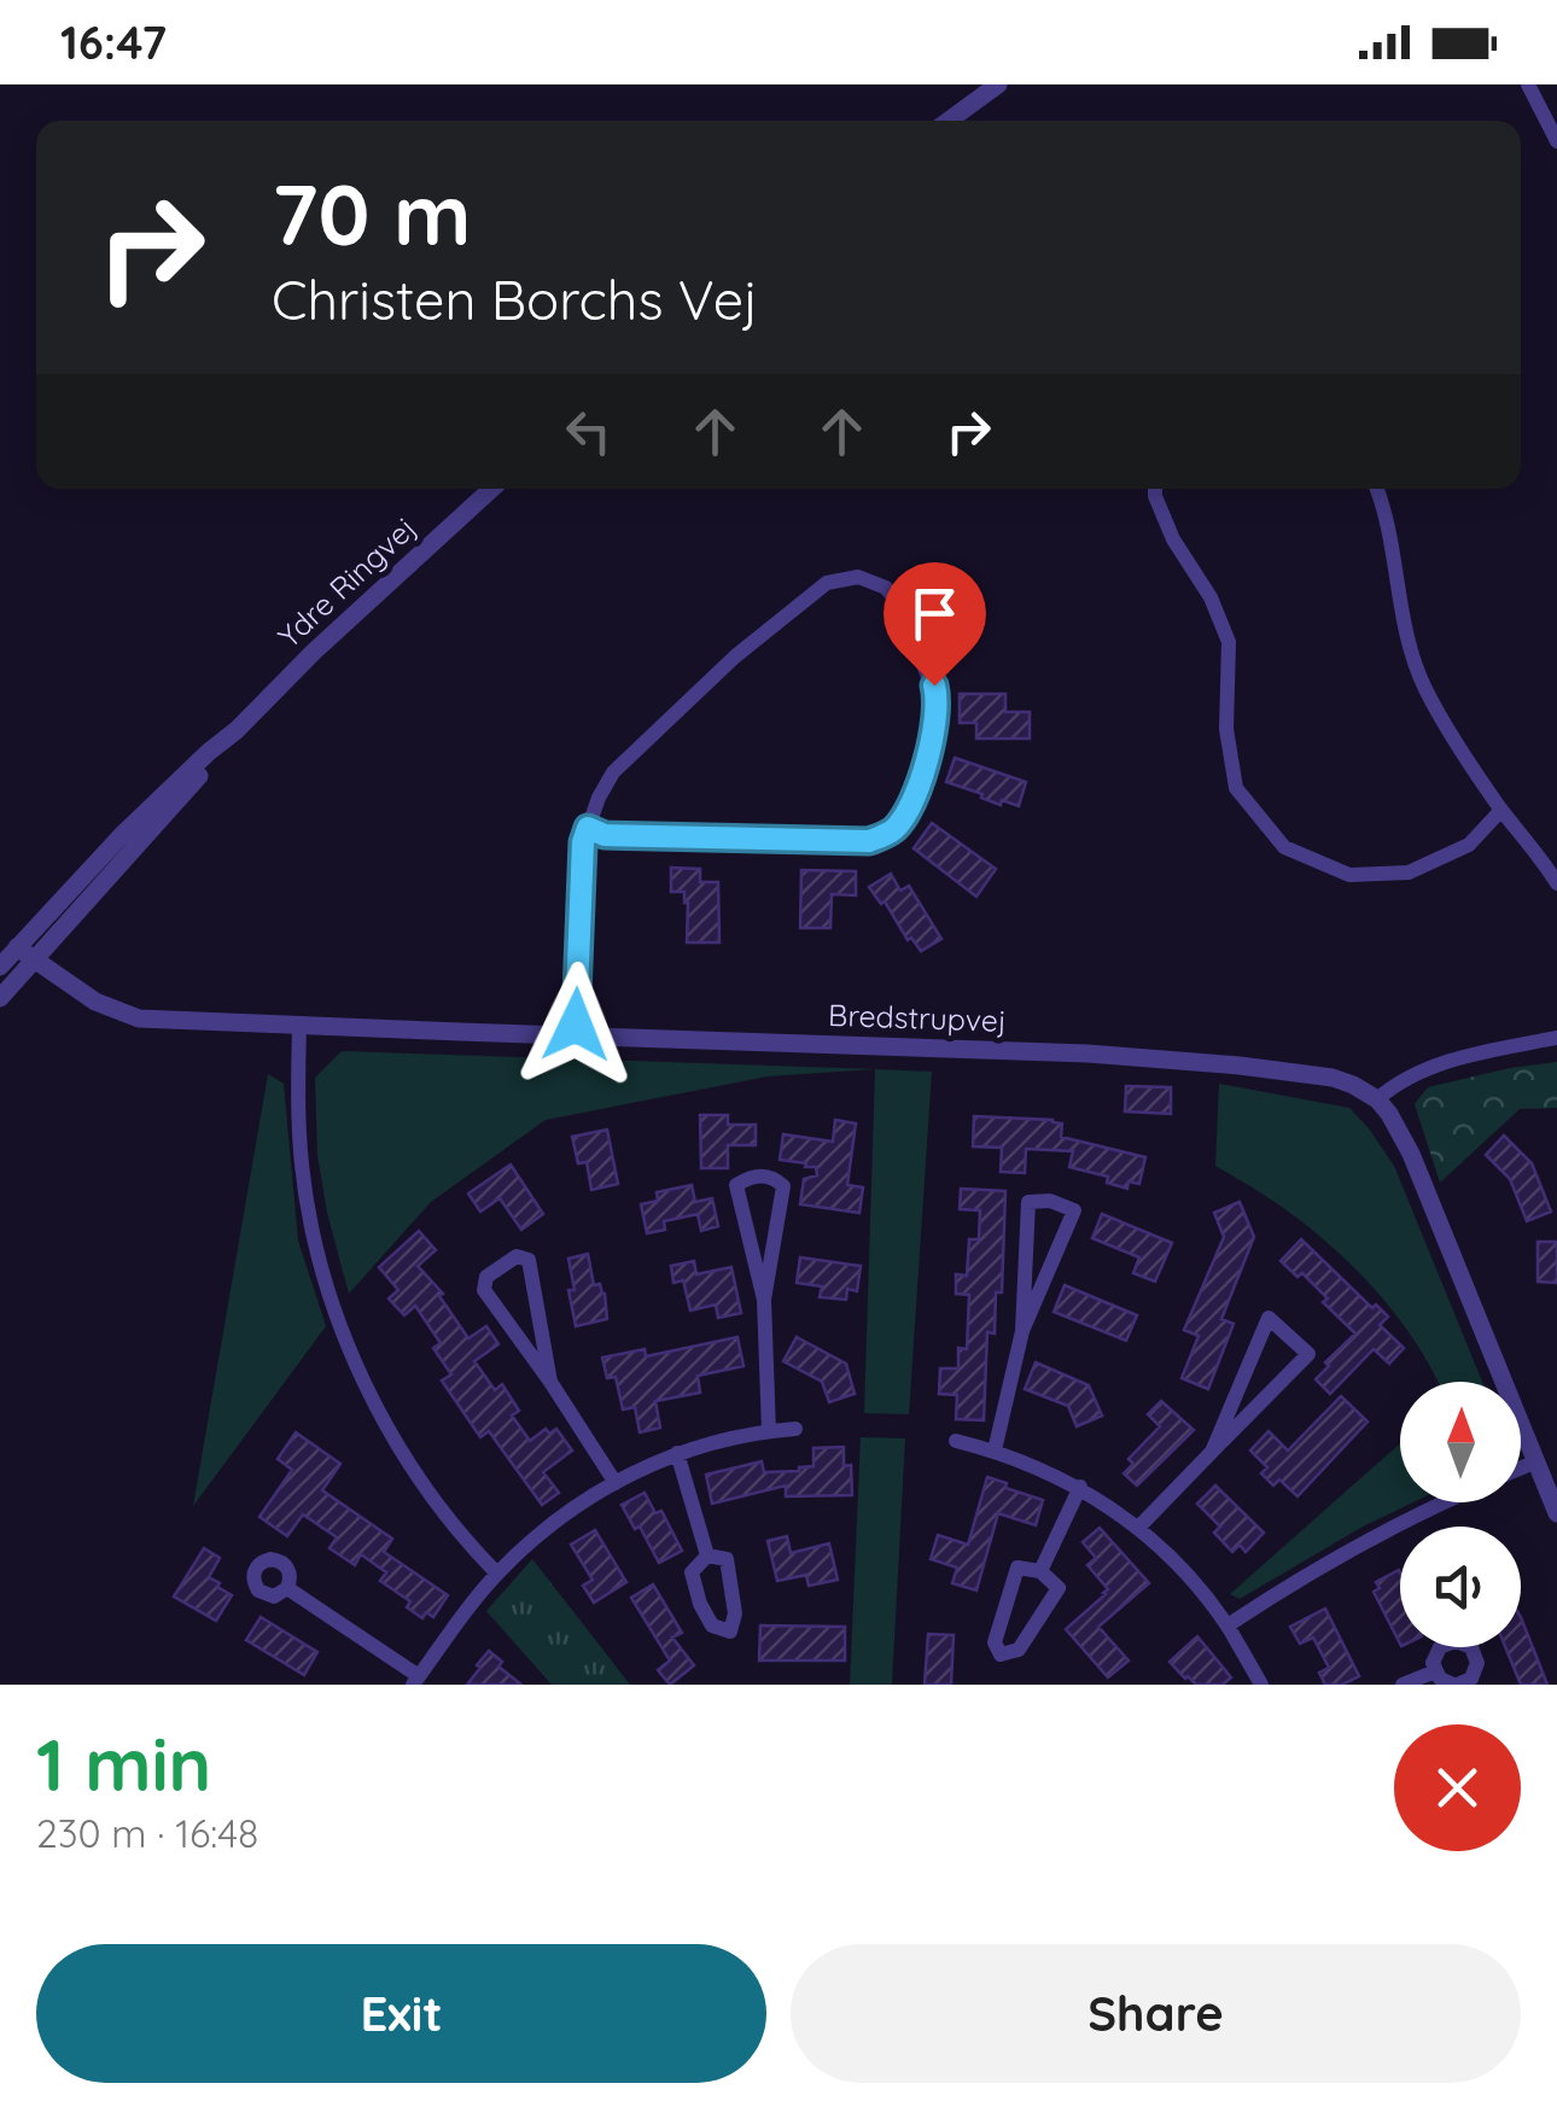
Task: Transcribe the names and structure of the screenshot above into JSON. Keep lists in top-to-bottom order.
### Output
{
  "streets": {
    "street": ["Ydre Ringvej", "Bredstrupvej"]
  },
  "crossings": [
    ["Ydre Ringvej", "Bredstrupvej"]
  ],
  "north": "top",
  "page": {
    "status": "16:47",
    "turn": ["70 m", "Christen Borchs Vej"],
    "heading": ["1 min", "230 m · 16:48"],
    "buttons": ["Exit", "Share"]
  }
}
